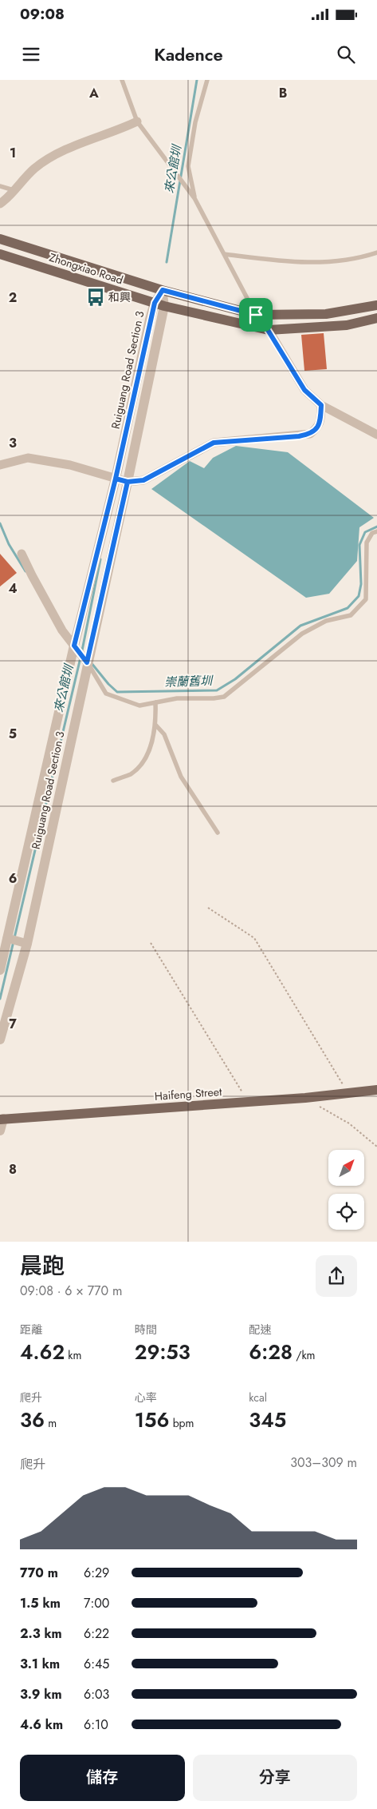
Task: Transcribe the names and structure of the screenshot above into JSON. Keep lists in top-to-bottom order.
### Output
{
  "streets": {
    "main road": ["Zhongxiao Road", "Haifeng Street"],
    "street": ["Ruiguang Road Section 3"]
  },
  "crossings": [
    ["Zhongxiao Road", "Ruiguang Road Section 3"]
  ],
  "water": ["來公館圳", "崇蘭舊圳"],
  "places": {
    "bus stop": ["和興"]
  },
  "north": "top right",
  "page": {
    "status": "09:08",
    "header": "Kadence",
    "heading": ["晨跑", "09:08 · 6 × 770 m"],
    "stats": [
      ["距離", "4.62 km"],
      ["時間", "29:53"],
      ["配速", "6:28 /km"],
      ["爬升", "36 m"],
      ["心率", "156 bpm"],
      ["kcal", "345"]
    ],
    "chart": ["爬升", "303–309 m"],
    "list": [
      {
        "name": "770 m",
        "note": "6:29"
      },
      {
        "name": "1.5 km",
        "note": "7:00"
      },
      {
        "name": "2.3 km",
        "note": "6:22"
      },
      {
        "name": "3.1 km",
        "note": "6:45"
      },
      {
        "name": "3.9 km",
        "note": "6:03"
      },
      {
        "name": "4.6 km",
        "note": "6:10"
      }
    ],
    "buttons": ["儲存", "分享"]
  },
  "grid": {
    "columns": ["A", "B"],
    "rows": [
      "1",
      "2",
      "3",
      "4",
      "5",
      "6",
      "7",
      "8"
    ]
  }
}
